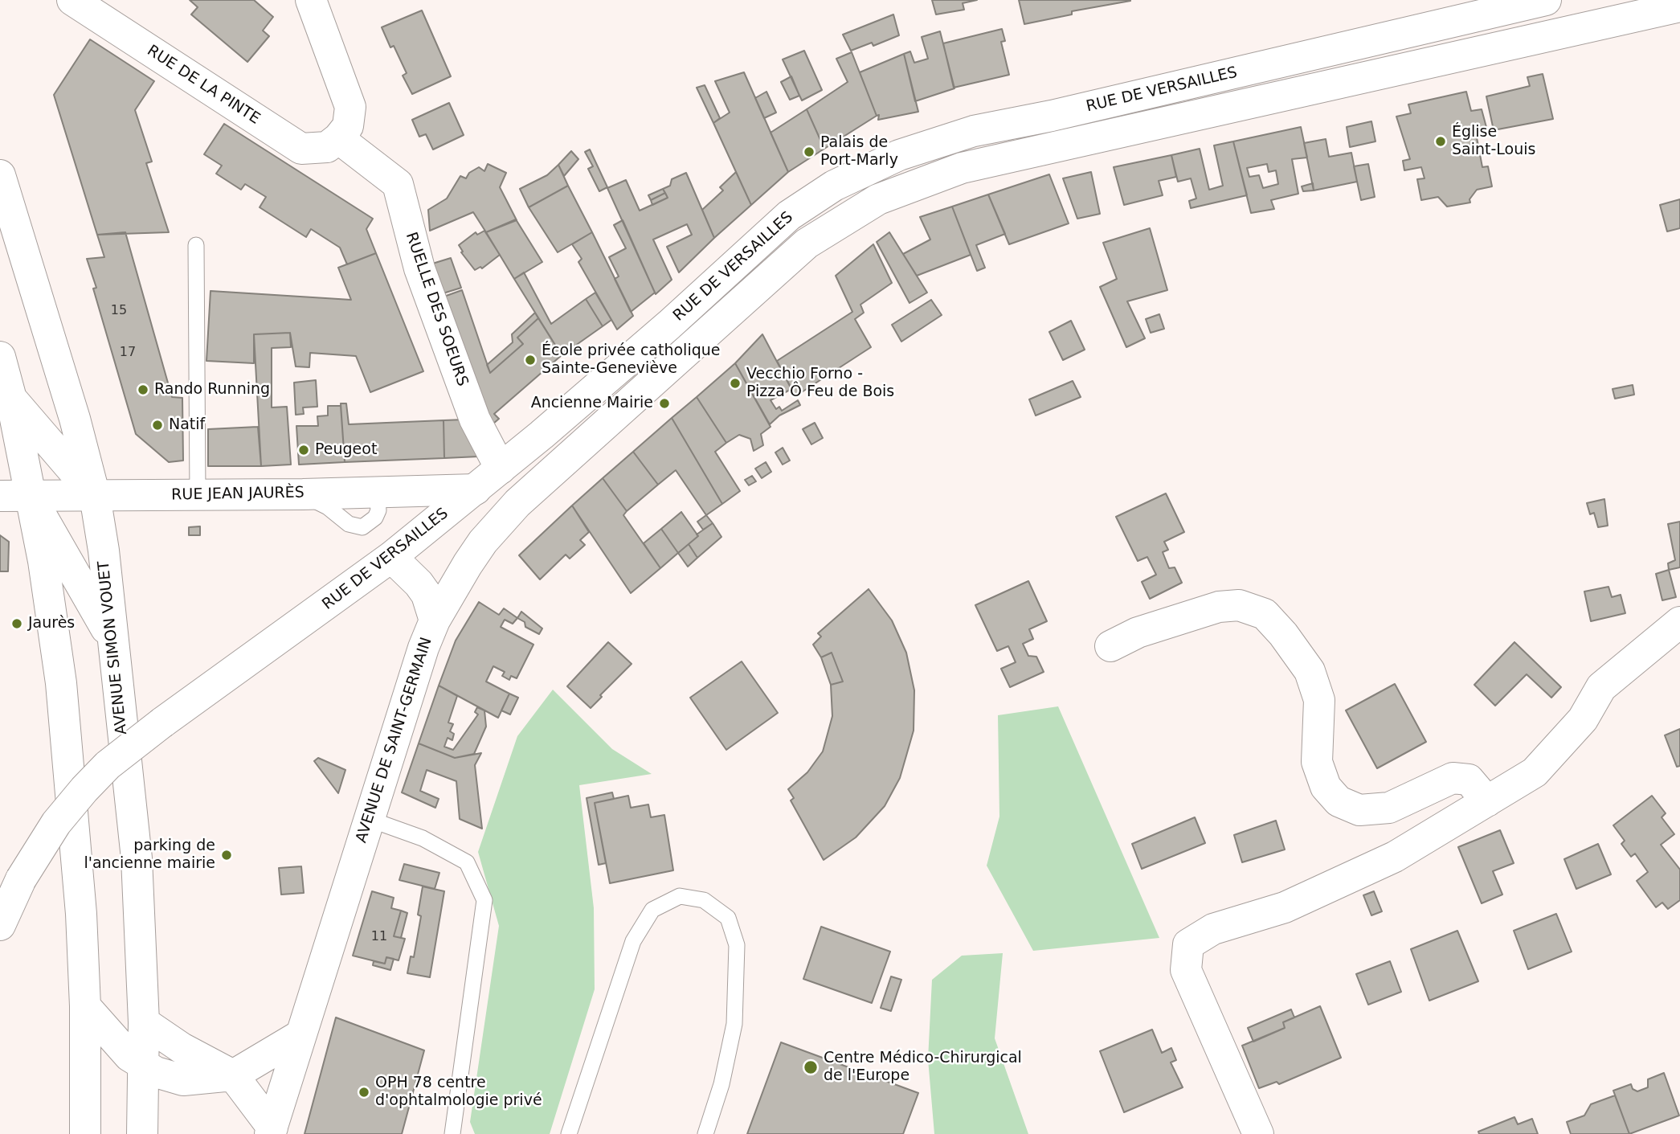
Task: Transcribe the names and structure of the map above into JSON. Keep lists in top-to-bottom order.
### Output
{
  "streets": {
    "main road": [
      "RUE DE LA PINTE",
      "RUE DE VERSAILLES",
      "RUELLE DES SOEURS",
      "RUE JEAN JAURÈS",
      "AVENUE SIMON VOUET",
      "AVENUE DE SAINT-GERMAIN"
    ]
  },
  "crossings": [
    ["RUE DE LA PINTE", "RUELLE DES SOEURS"],
    ["RUE DE VERSAILLES", "RUELLE DES SOEURS"],
    ["RUE DE VERSAILLES", "RUE JEAN JAURÈS"],
    ["RUE DE VERSAILLES", "AVENUE DE SAINT-GERMAIN"],
    ["RUE JEAN JAURÈS", "AVENUE SIMON VOUET"]
  ],
  "places": [
    "Église Saint-Louis",
    "Palais de Port-Marly",
    "École privée catholique Sainte-Geneviève",
    "Vecchio Forno - Pizza Ô Feu de Bois",
    "Rando Running",
    "Ancienne Mairie",
    "Natif",
    "Peugeot",
    "Jaurès",
    "parking de l'ancienne mairie",
    "Centre Médico-Chirurgical de l'Europe",
    "OPH 78 centre d'ophtalmologie privé"
  ],
  "house_numbers": ["15", "17", "11"]
}
